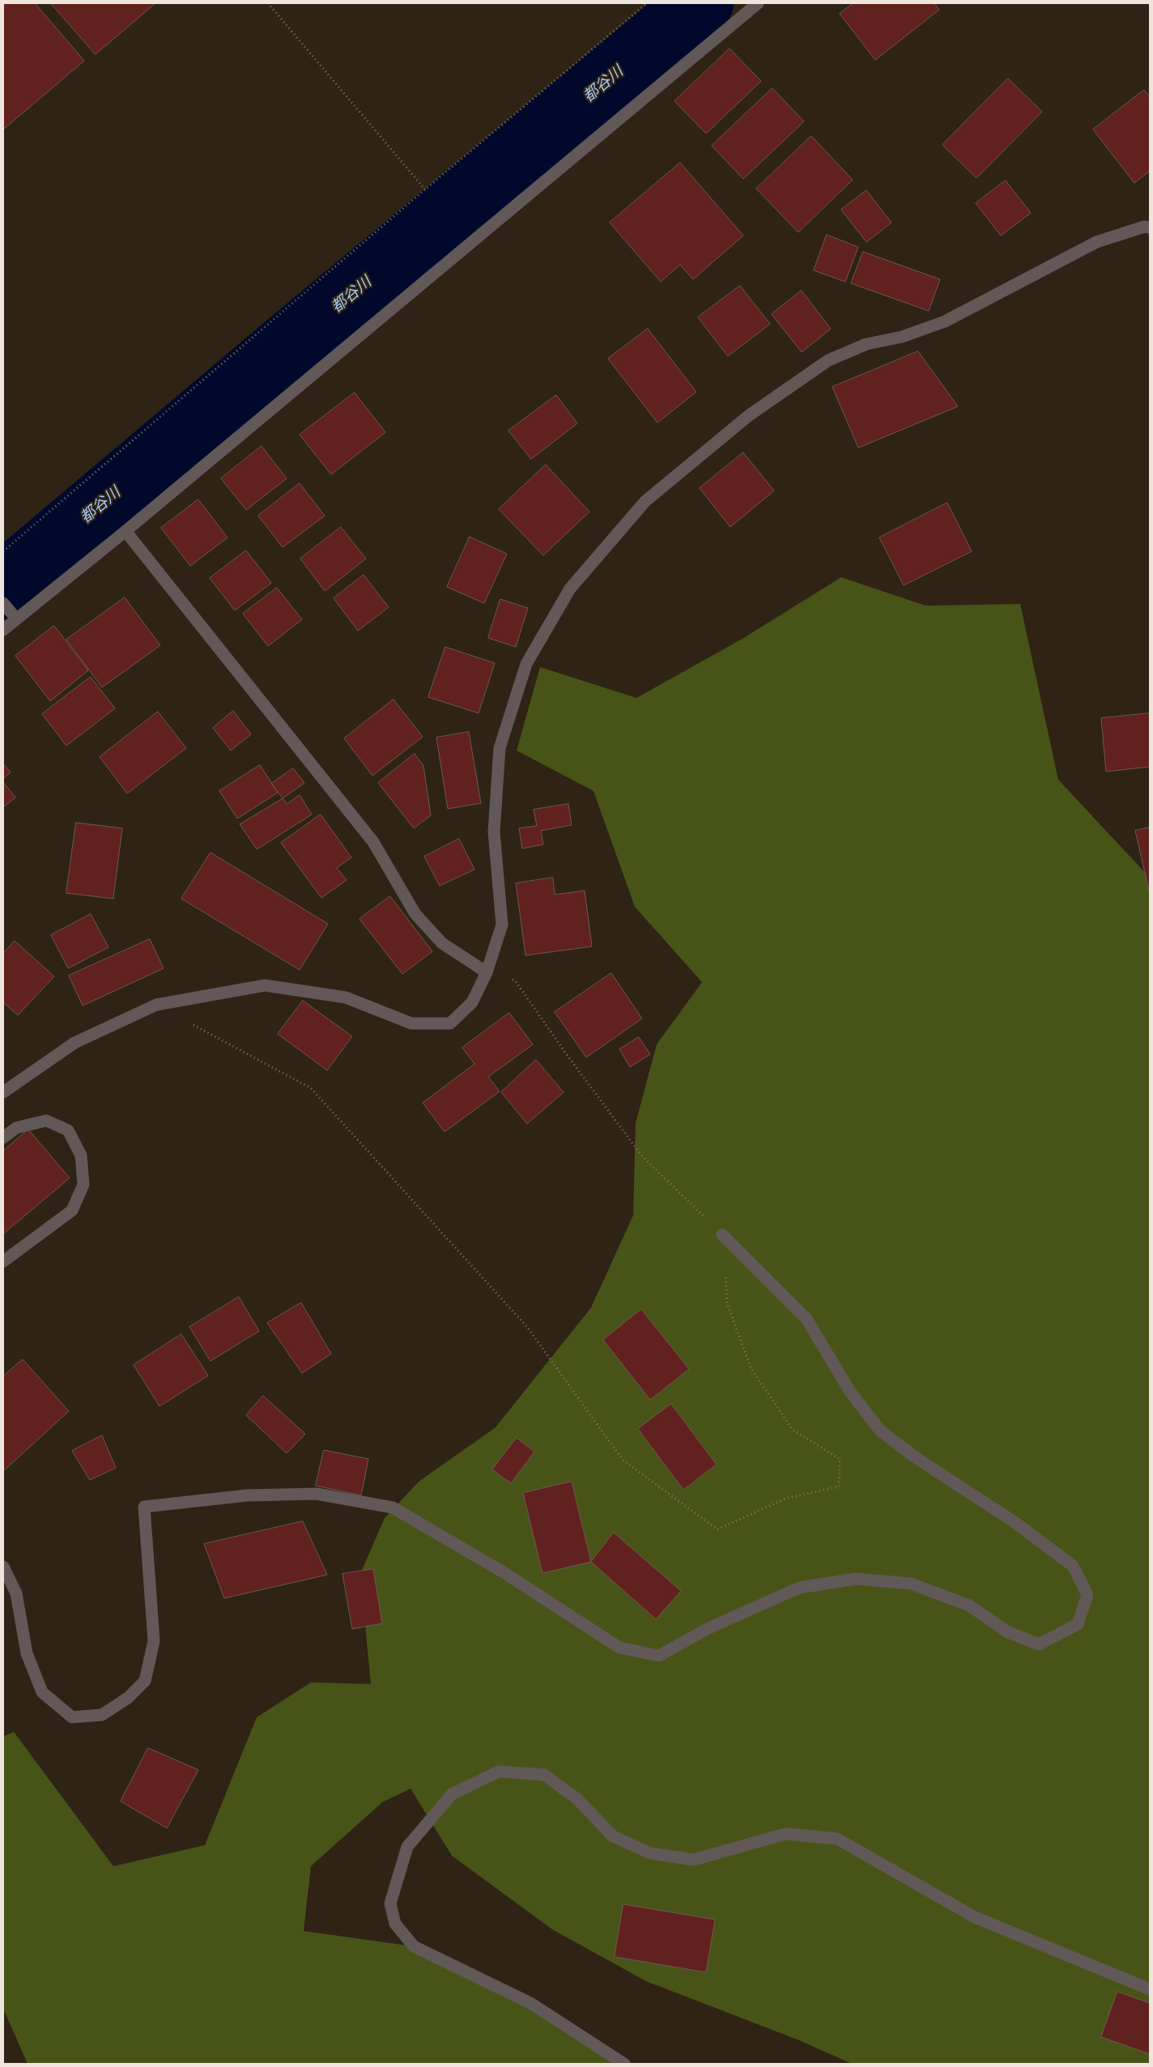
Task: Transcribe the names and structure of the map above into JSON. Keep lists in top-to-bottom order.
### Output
{
  "water": ["都谷川"]
}
